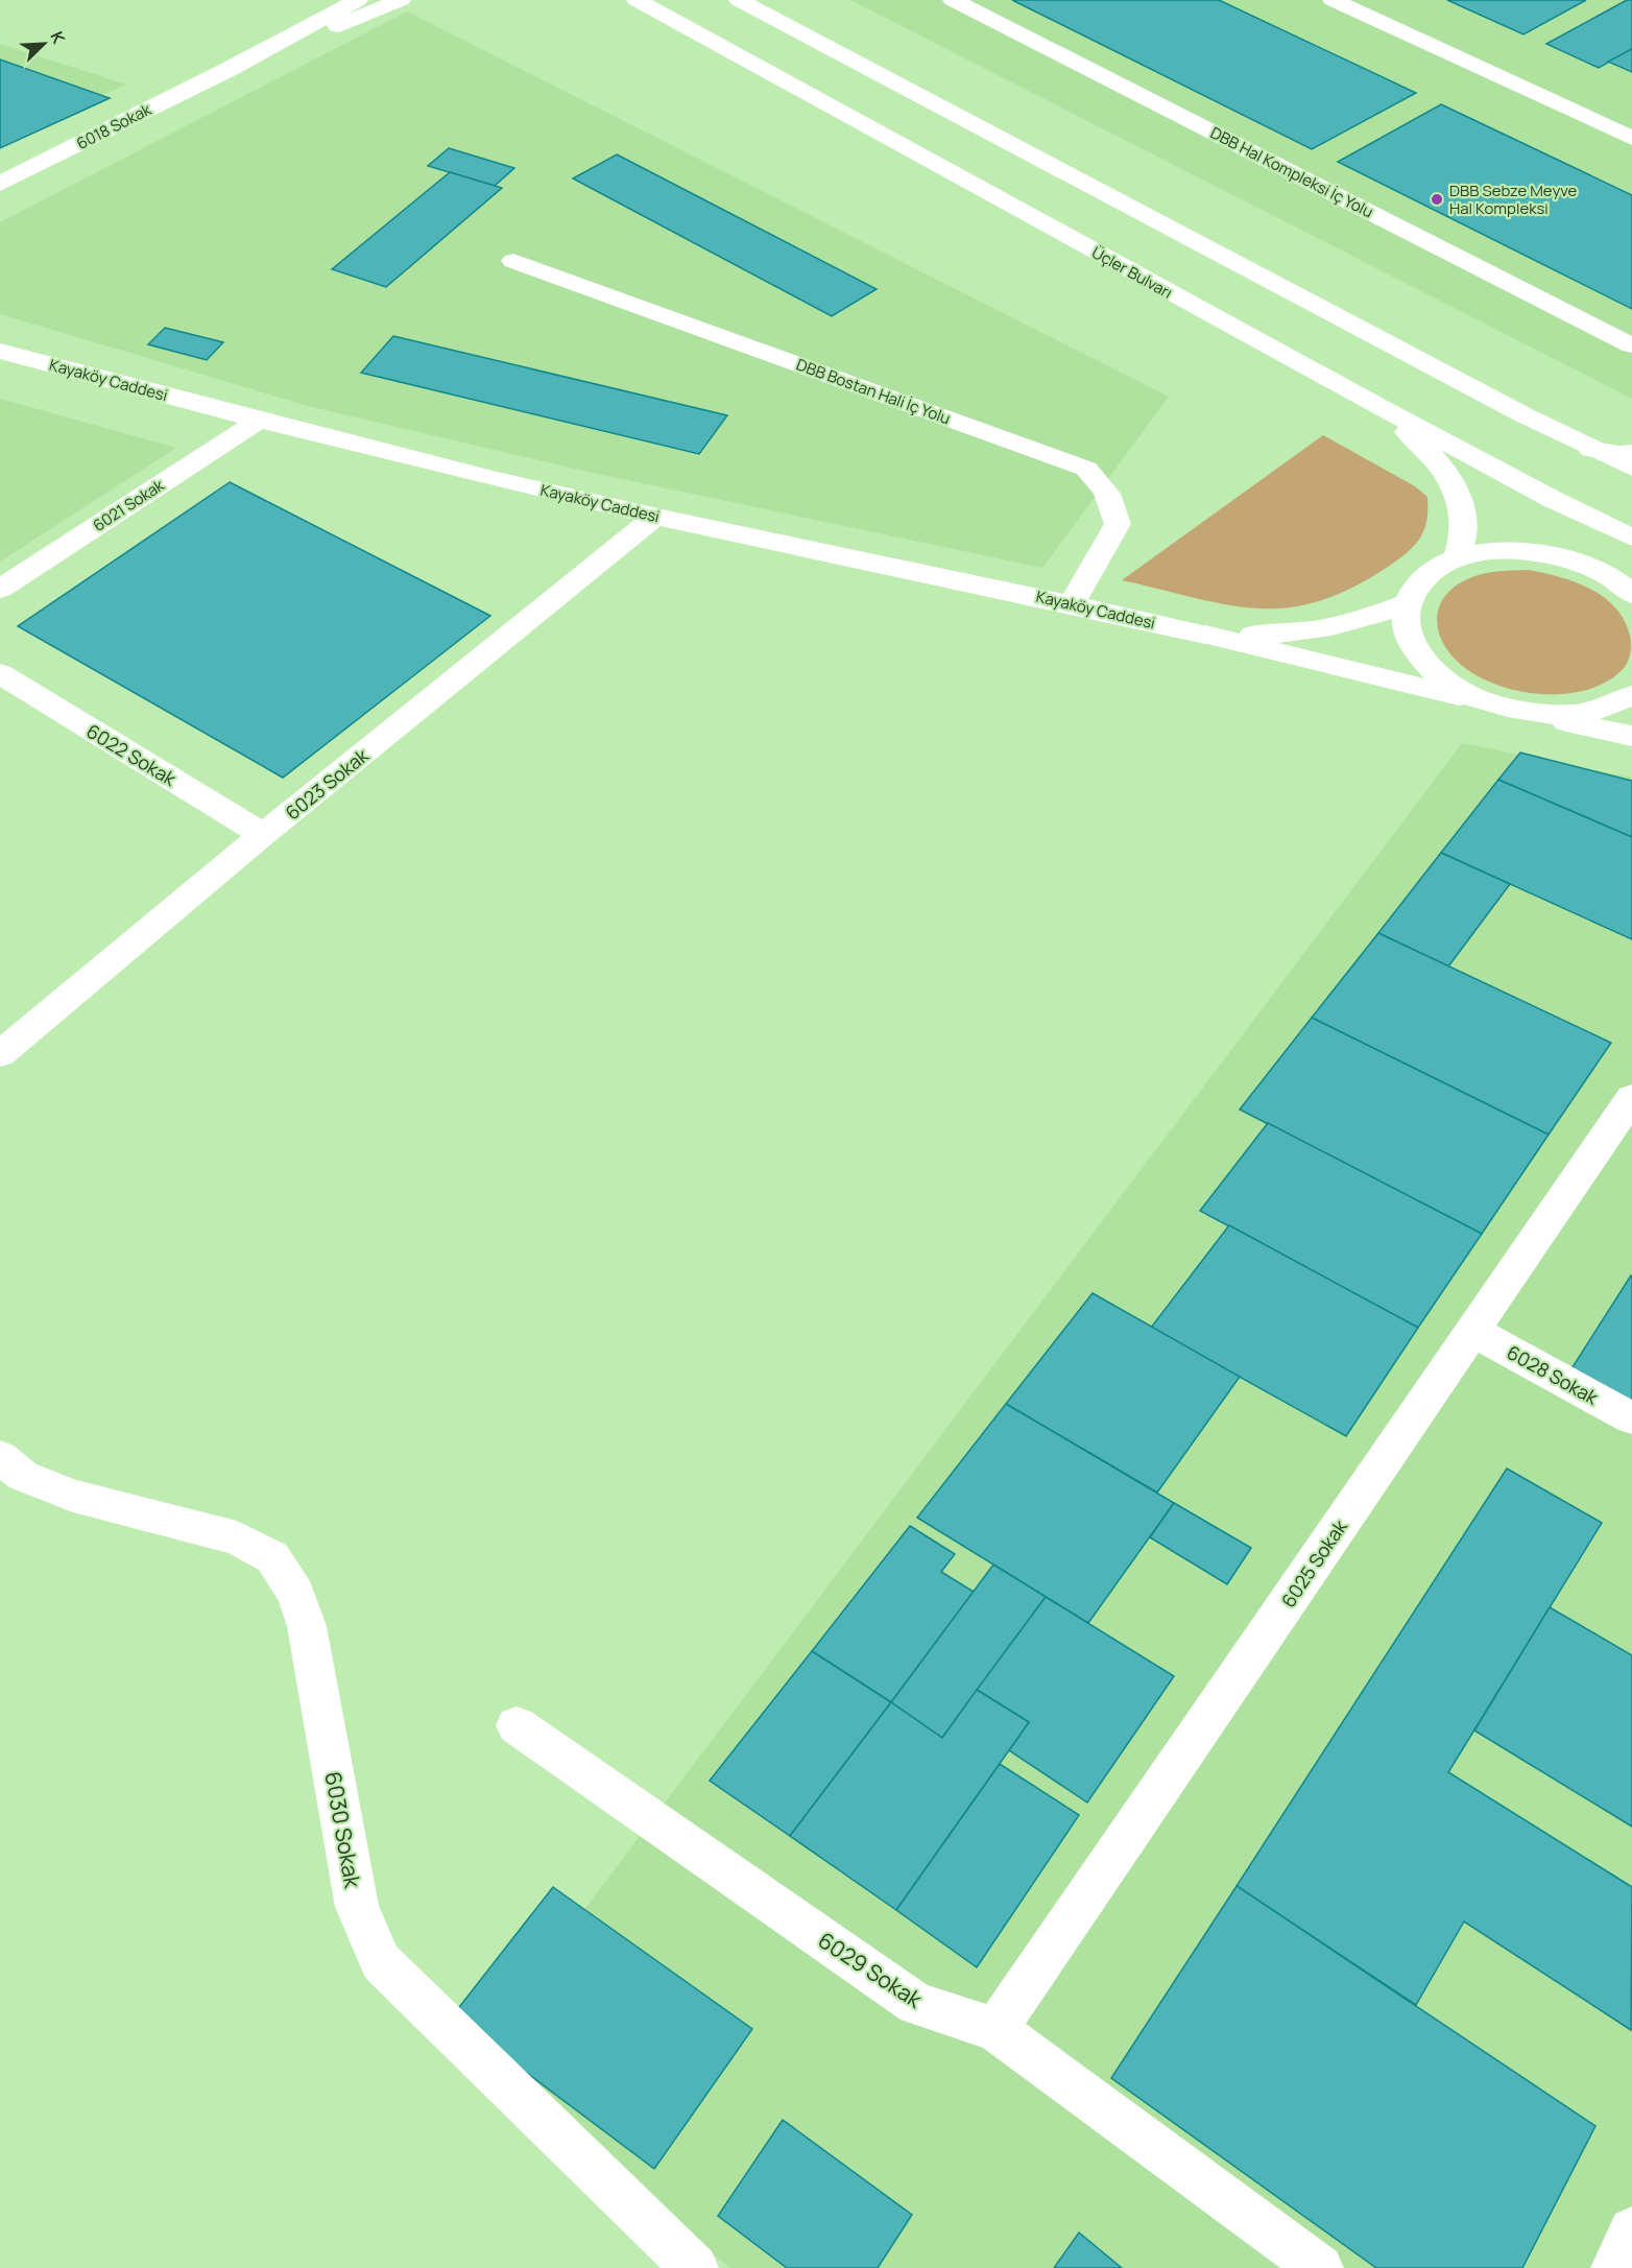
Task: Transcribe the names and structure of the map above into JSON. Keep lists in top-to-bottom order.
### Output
{
  "streets": {
    "street": [
      "6018 Sokak",
      "DBB Hal Kompleksi İç Yolu",
      "Üçler Bulvarı",
      "Kayaköy Caddesi",
      "DBB Bostan Hali İç Yolu",
      "6021 Sokak",
      "6022 Sokak",
      "6023 Sokak",
      "6028 Sokak",
      "6025 Sokak",
      "6030 Sokak",
      "6029 Sokak"
    ]
  },
  "crossings": [
    ["Kayaköy Caddesi", "DBB Bostan Hali İç Yolu"],
    ["Kayaköy Caddesi", "6021 Sokak"],
    ["Kayaköy Caddesi", "6023 Sokak"],
    ["6022 Sokak", "6023 Sokak"],
    ["6028 Sokak", "6025 Sokak"],
    ["6025 Sokak", "6029 Sokak"]
  ],
  "places": ["DBB Sebze Meyve Hal Kompleksi"],
  "north": "top right"
}
